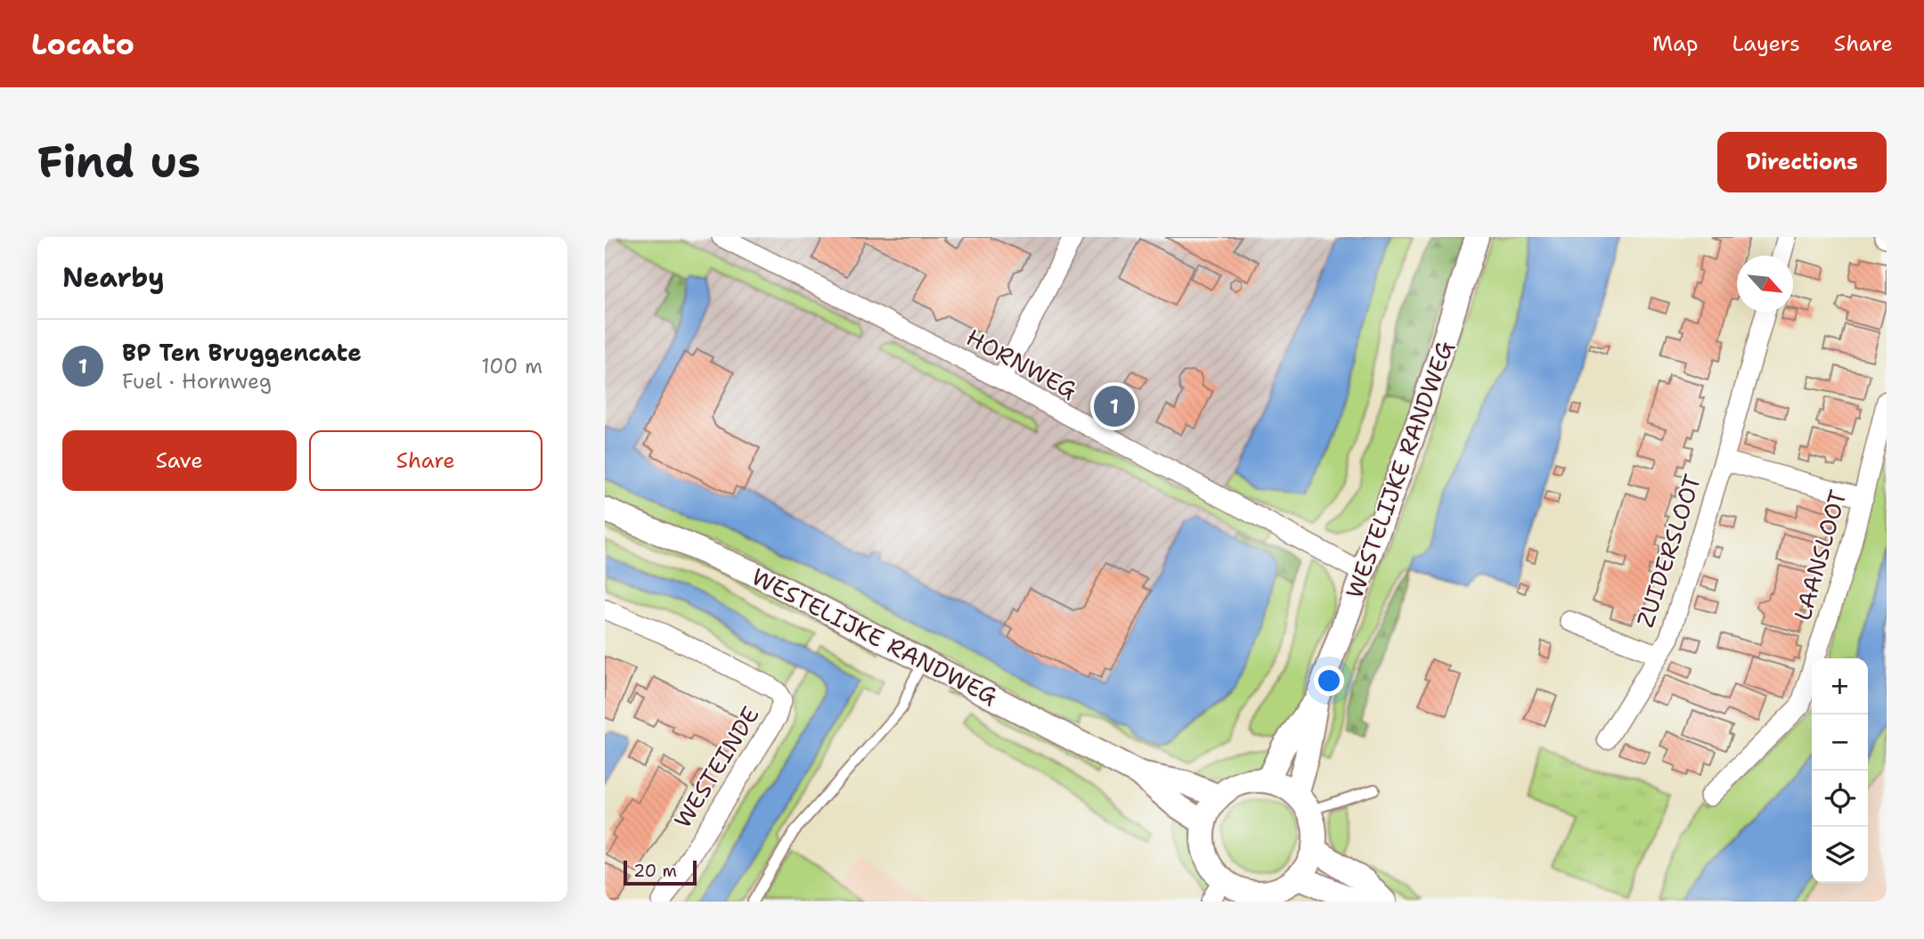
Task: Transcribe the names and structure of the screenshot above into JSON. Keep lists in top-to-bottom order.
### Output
{
  "streets": {
    "street": [
      "HORNWEG",
      "WESTELIJKE RANDWEG",
      "ZUIDERSLOOT",
      "LAANSLOOT",
      "WESTEINDE"
    ]
  },
  "crossings": [
    ["HORNWEG", "WESTELIJKE RANDWEG"],
    ["ZUIDERSLOOT", "LAANSLOOT"]
  ],
  "scale_bar": "20 m",
  "north": "bottom right",
  "page": {
    "header": "Locato",
    "nav": ["Map", "Layers", "Share"],
    "buttons": [
      "Directions",
      ["Save", "Share"]
    ],
    "title": "Find us",
    "heading": "Nearby",
    "list": [
      {
        "mark": "1",
        "name": "BP Ten Bruggencate",
        "note": "Fuel · Hornweg",
        "value": "100 m"
      }
    ],
    "pins": "1",
    "map_buttons": ["+", "−"],
    "scale": "20 m"
  }
}
